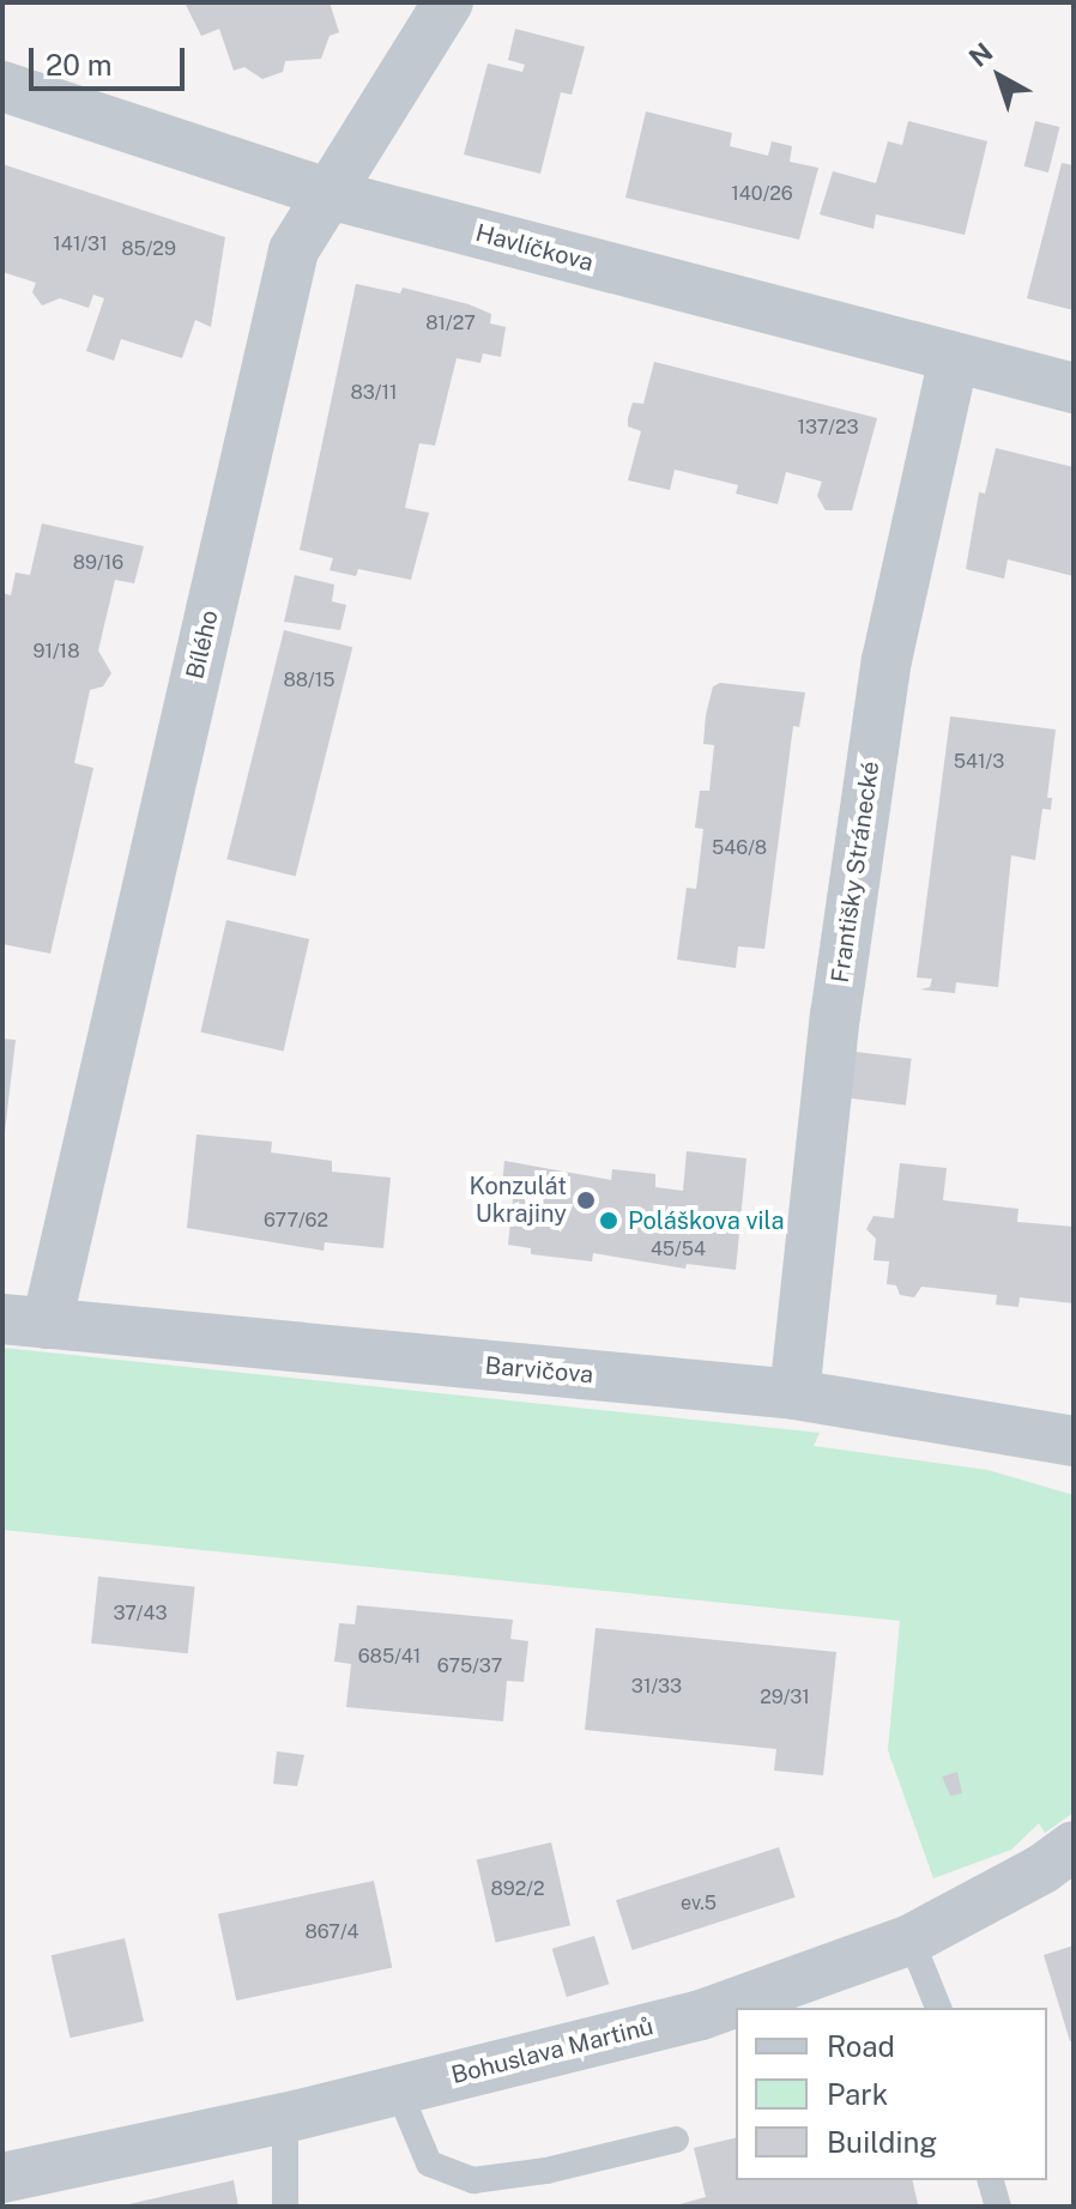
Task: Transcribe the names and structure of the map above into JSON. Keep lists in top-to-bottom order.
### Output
{
  "streets": {
    "street": [
      "Havlíčkova",
      "Bílého",
      "Františky Stránecké",
      "Barvičova",
      "Bohuslava Martinů"
    ]
  },
  "crossings": [
    ["Havlíčkova", "Bílého"],
    ["Havlíčkova", "Františky Stránecké"],
    ["Bílého", "Barvičova"],
    ["Františky Stránecké", "Barvičova"]
  ],
  "places": ["Konzulát Ukrajiny", "Poláškova vila"],
  "house_numbers": [
    "140/26",
    "141/31",
    "85/29",
    "81/27",
    "83/11",
    "137/23",
    "89/16",
    "91/18",
    "88/15",
    "541/3",
    "546/8",
    "677/62",
    "45/54",
    "37/43",
    "685/41",
    "675/37",
    "31/33",
    "29/31",
    "892/2",
    "ev.5",
    "867/4"
  ],
  "legend": ["Road", "Park", "Building"],
  "scale_bar": "20 m",
  "north": "top left"
}
